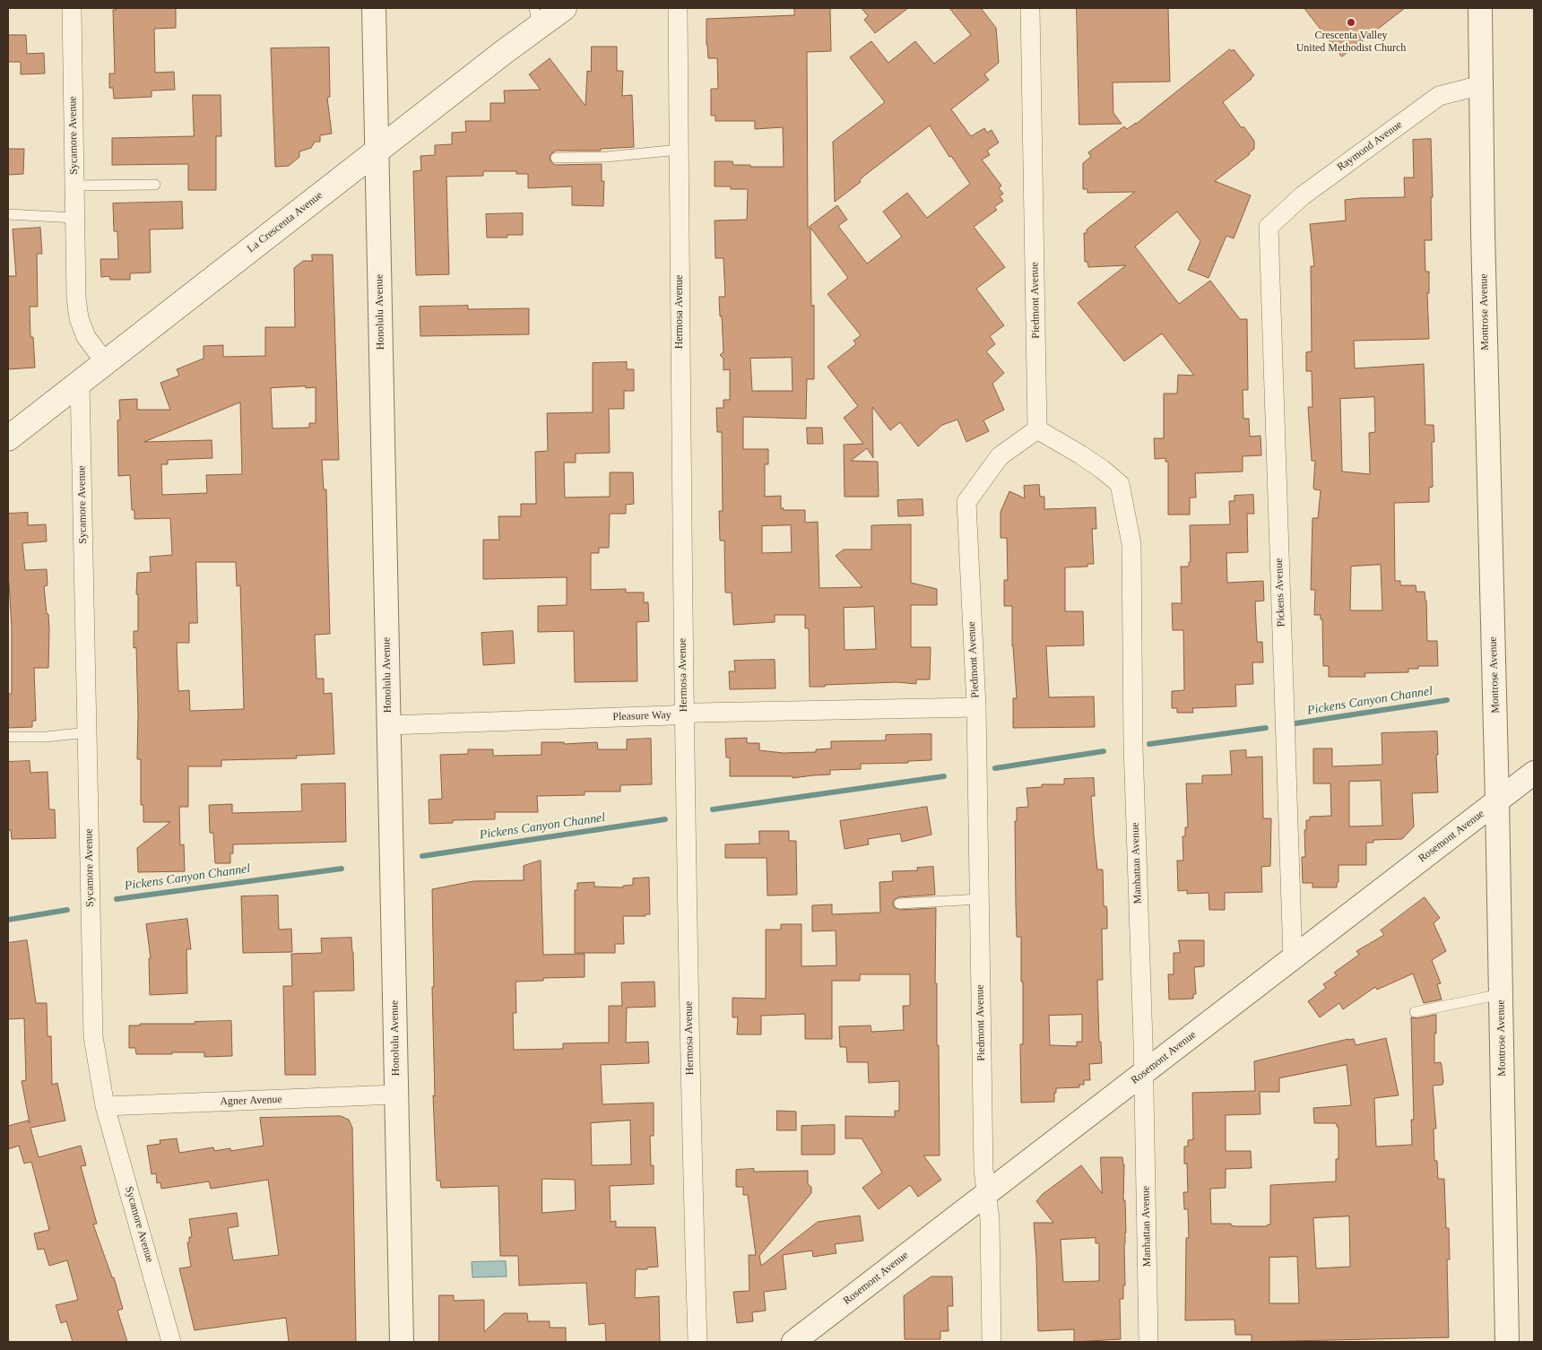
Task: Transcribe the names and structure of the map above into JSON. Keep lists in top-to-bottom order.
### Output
{
  "streets": {
    "main road": ["La Crescenta Avenue"],
    "street": [
      "Sycamore Avenue",
      "Raymond Avenue",
      "Piedmont Avenue",
      "Honolulu Avenue",
      "Hermosa Avenue",
      "Montrose Avenue",
      "Pickens Avenue",
      "Pleasure Way",
      "Rosemont Avenue",
      "Manhattan Avenue",
      "Agner Avenue"
    ]
  },
  "crossings": [
    ["Sycamore Avenue", "La Crescenta Avenue"],
    ["Sycamore Avenue", "Agner Avenue"],
    ["Raymond Avenue", "Montrose Avenue"],
    ["Raymond Avenue", "Pickens Avenue"],
    ["La Crescenta Avenue", "Honolulu Avenue"],
    ["Piedmont Avenue", "Pleasure Way"],
    ["Piedmont Avenue", "Rosemont Avenue"],
    ["Piedmont Avenue", "Manhattan Avenue"],
    ["Honolulu Avenue", "Pleasure Way"],
    ["Honolulu Avenue", "Agner Avenue"],
    ["Hermosa Avenue", "Pleasure Way"],
    ["Montrose Avenue", "Rosemont Avenue"],
    ["Pickens Avenue", "Rosemont Avenue"],
    ["Rosemont Avenue", "Manhattan Avenue"]
  ],
  "water": ["Pickens Canyon Channel"],
  "places": ["Crescenta Valley United Methodist Church"]
}
